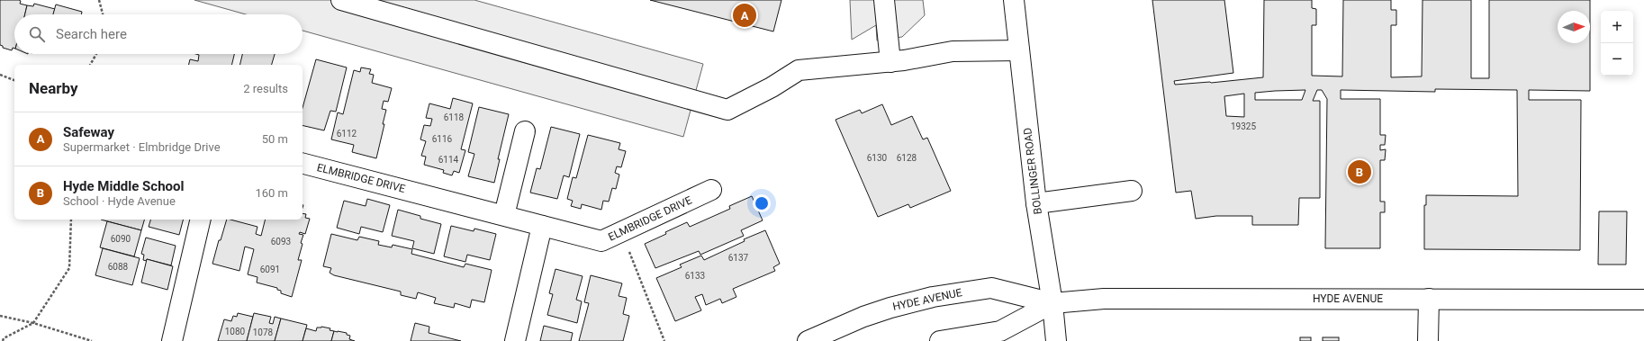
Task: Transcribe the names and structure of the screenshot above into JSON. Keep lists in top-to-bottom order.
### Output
{
  "streets": {
    "street": ["BOLLINGER ROAD", "ELMBRIDGE DRIVE", "HYDE AVENUE"]
  },
  "crossings": [
    ["BOLLINGER ROAD", "HYDE AVENUE"]
  ],
  "house_numbers": [
    "6118",
    "19325",
    "6112",
    "6116",
    "6130",
    "6128",
    "6114",
    "6090",
    "6093",
    "6137",
    "6088",
    "6091",
    "6133",
    "1080",
    "1078"
  ],
  "north": "right",
  "page": {
    "pins": ["A", "B"],
    "map_buttons": ["+", "−"],
    "search": "Search here",
    "heading": ["Nearby", "2 results"],
    "list": [
      {
        "mark": "A",
        "name": "Safeway",
        "note": "Supermarket · Elmbridge Drive",
        "value": "50 m"
      },
      {
        "mark": "B",
        "name": "Hyde Middle School",
        "note": "School · Hyde Avenue",
        "value": "160 m"
      }
    ]
  }
}
